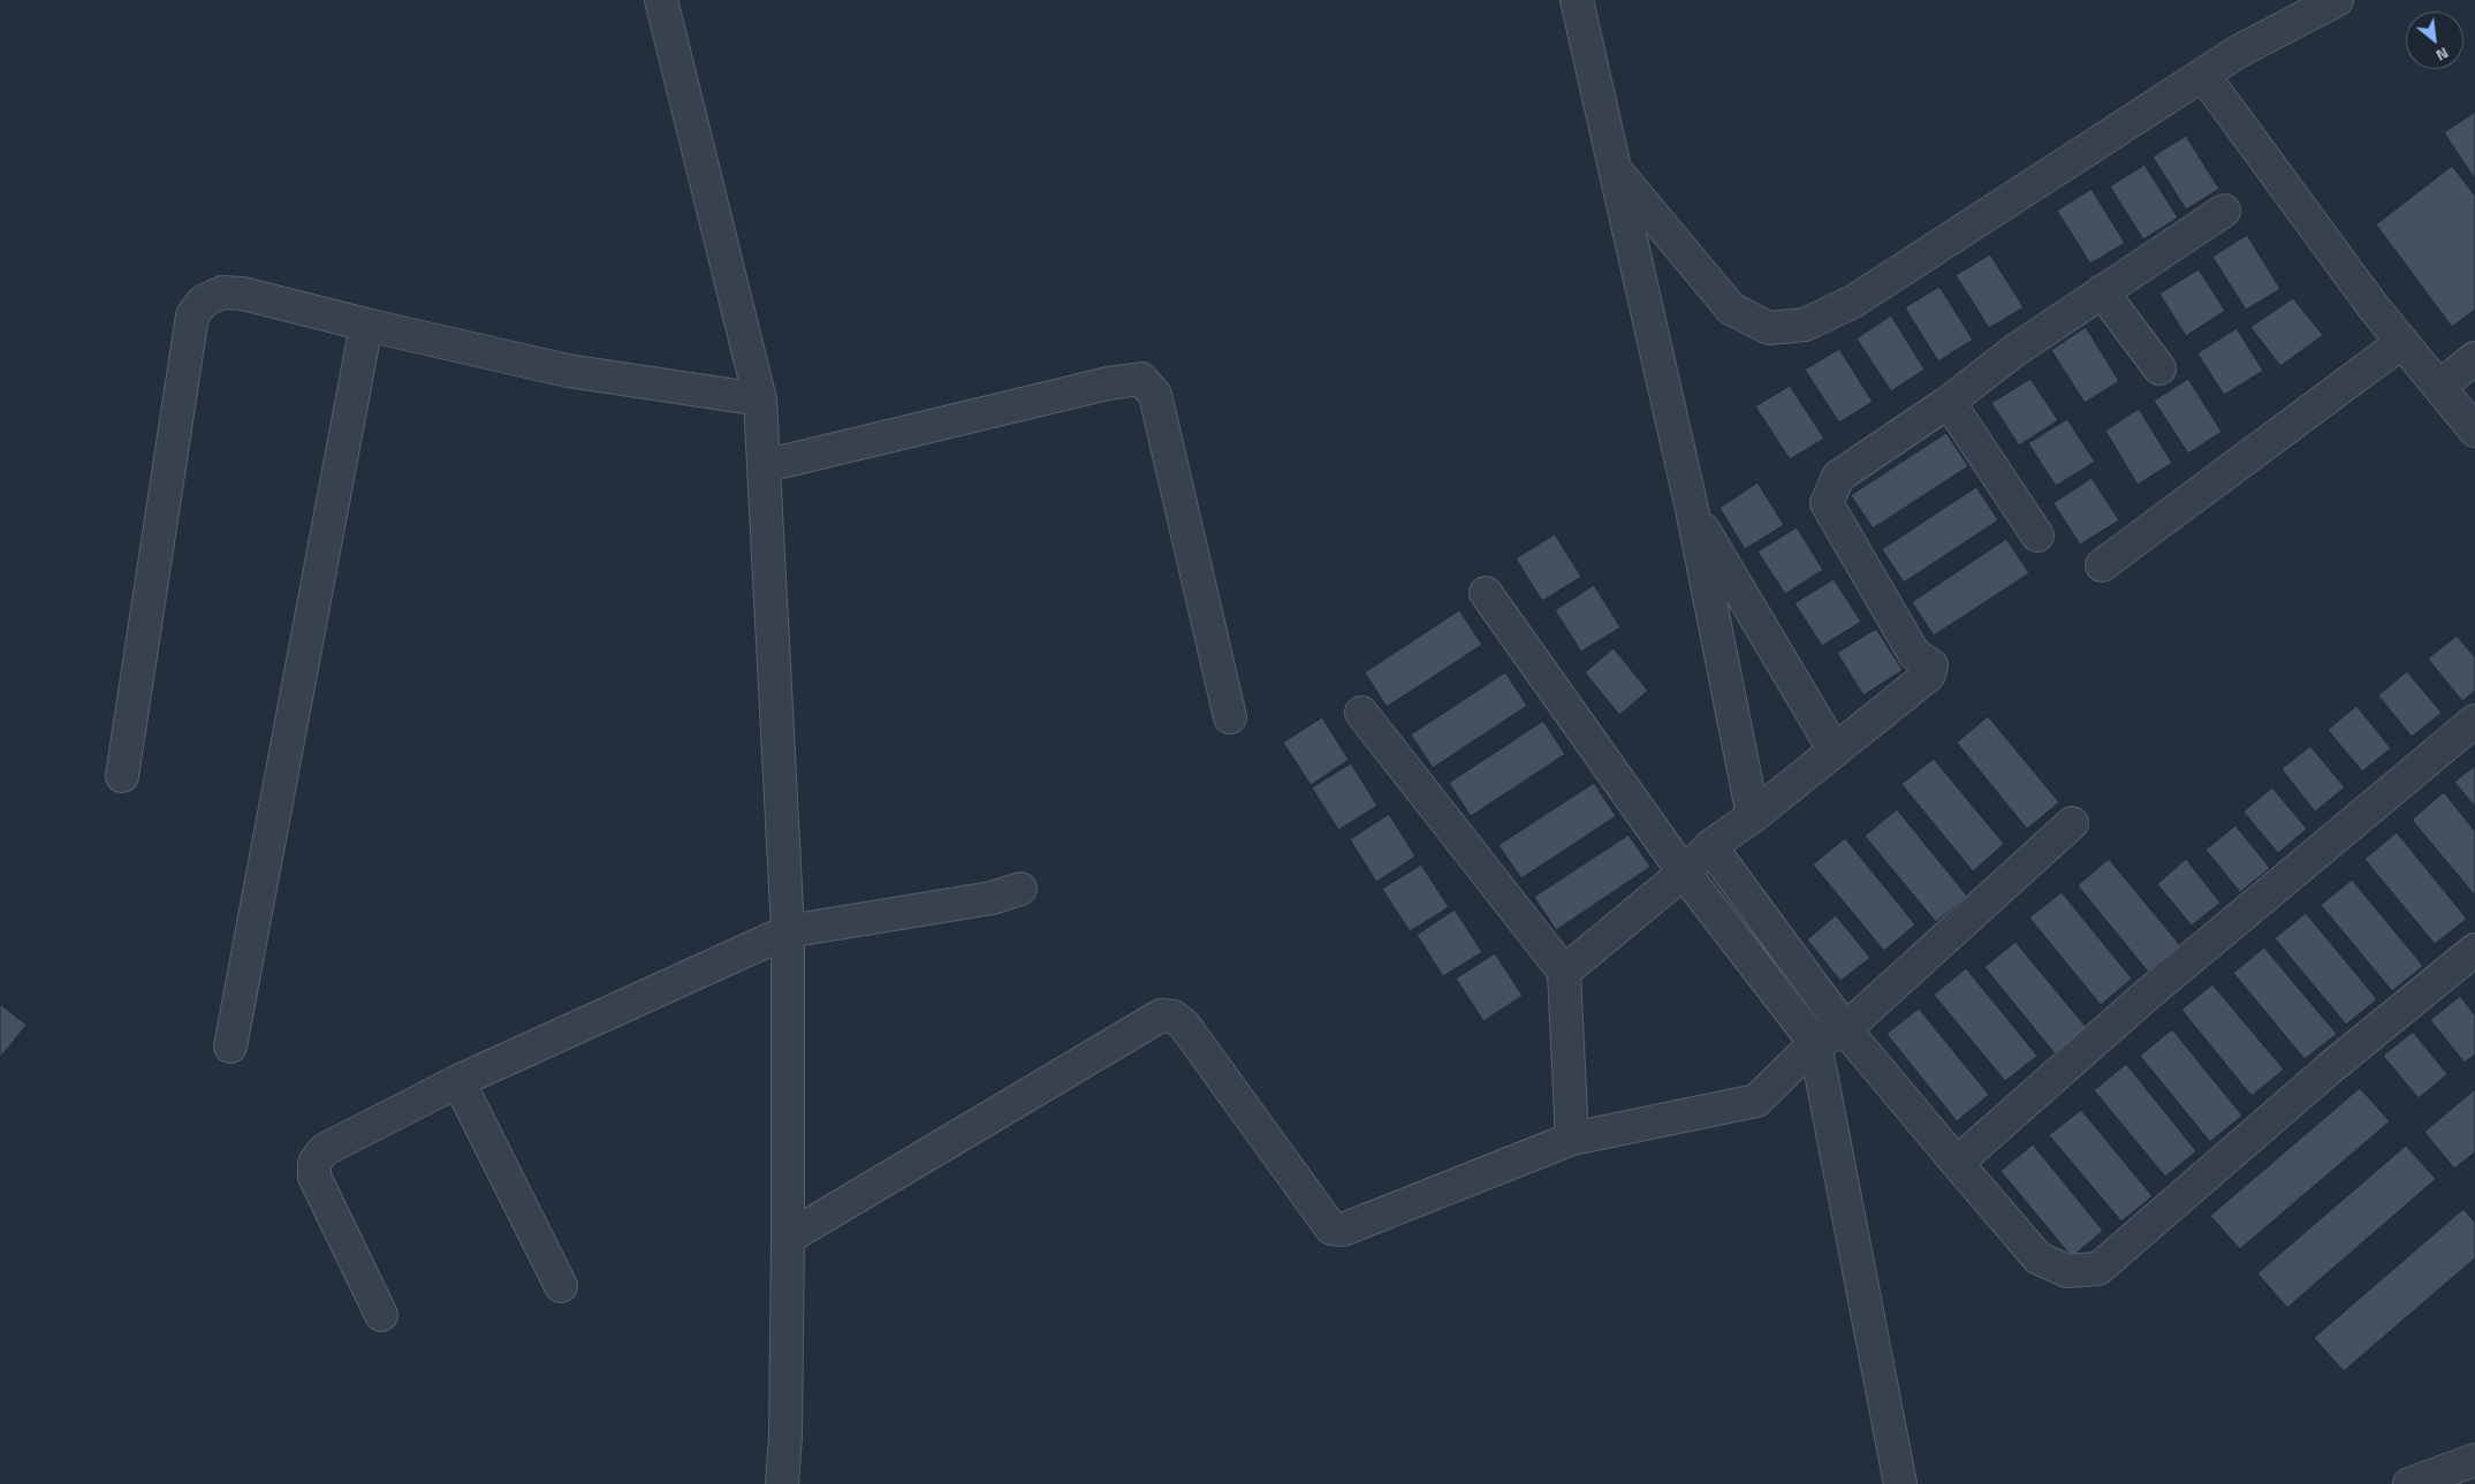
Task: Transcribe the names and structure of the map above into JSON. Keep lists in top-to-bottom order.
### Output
{
  "north": "bottom right"
}
